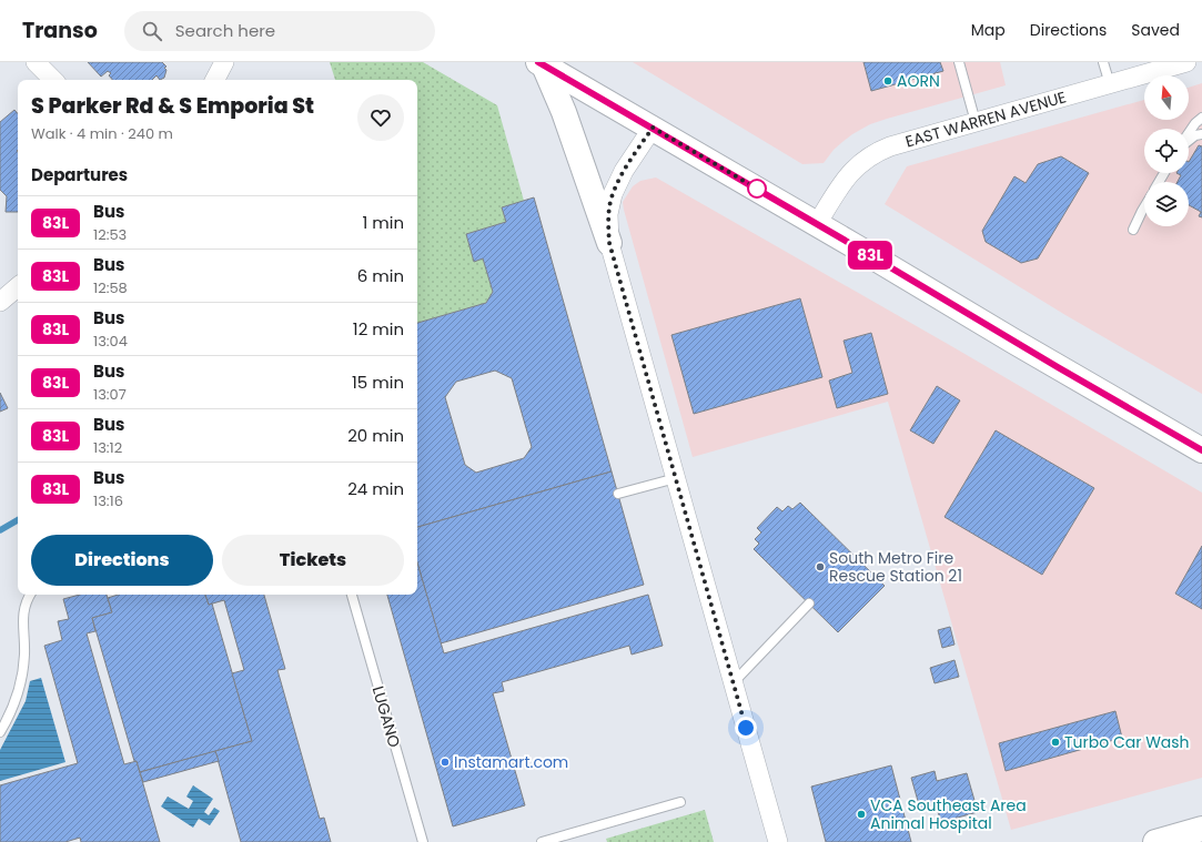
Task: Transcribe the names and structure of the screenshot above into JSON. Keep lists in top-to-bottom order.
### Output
{
  "streets": {
    "street": ["EAST WARREN AVENUE"],
    "lane": ["LUGANO"]
  },
  "places": [
    "AORN",
    "South Metro Fire Rescue Station 21",
    "Turbo Car Wash",
    "Instamart.com",
    "VCA Southeast Area Animal Hospital"
  ],
  "lines": ["bus line 83L"],
  "north": "top",
  "page": {
    "header": "Transo",
    "search": "Search here",
    "nav": ["Map", "Directions", "Saved"],
    "on_map": "83L",
    "heading": [
      ["S Parker Rd & S Emporia St", "Walk · 4 min · 240 m"],
      "Departures"
    ],
    "list": [
      {
        "mark": "83L",
        "name": "Bus",
        "note": "12:53",
        "value": "1 min"
      },
      {
        "mark": "83L",
        "name": "Bus",
        "note": "12:58",
        "value": "6 min"
      },
      {
        "mark": "83L",
        "name": "Bus",
        "note": "13:04",
        "value": "12 min"
      },
      {
        "mark": "83L",
        "name": "Bus",
        "note": "13:07",
        "value": "15 min"
      },
      {
        "mark": "83L",
        "name": "Bus",
        "note": "13:12",
        "value": "20 min"
      },
      {
        "mark": "83L",
        "name": "Bus",
        "note": "13:16",
        "value": "24 min"
      }
    ],
    "buttons": ["Directions", "Tickets"]
  }
}
